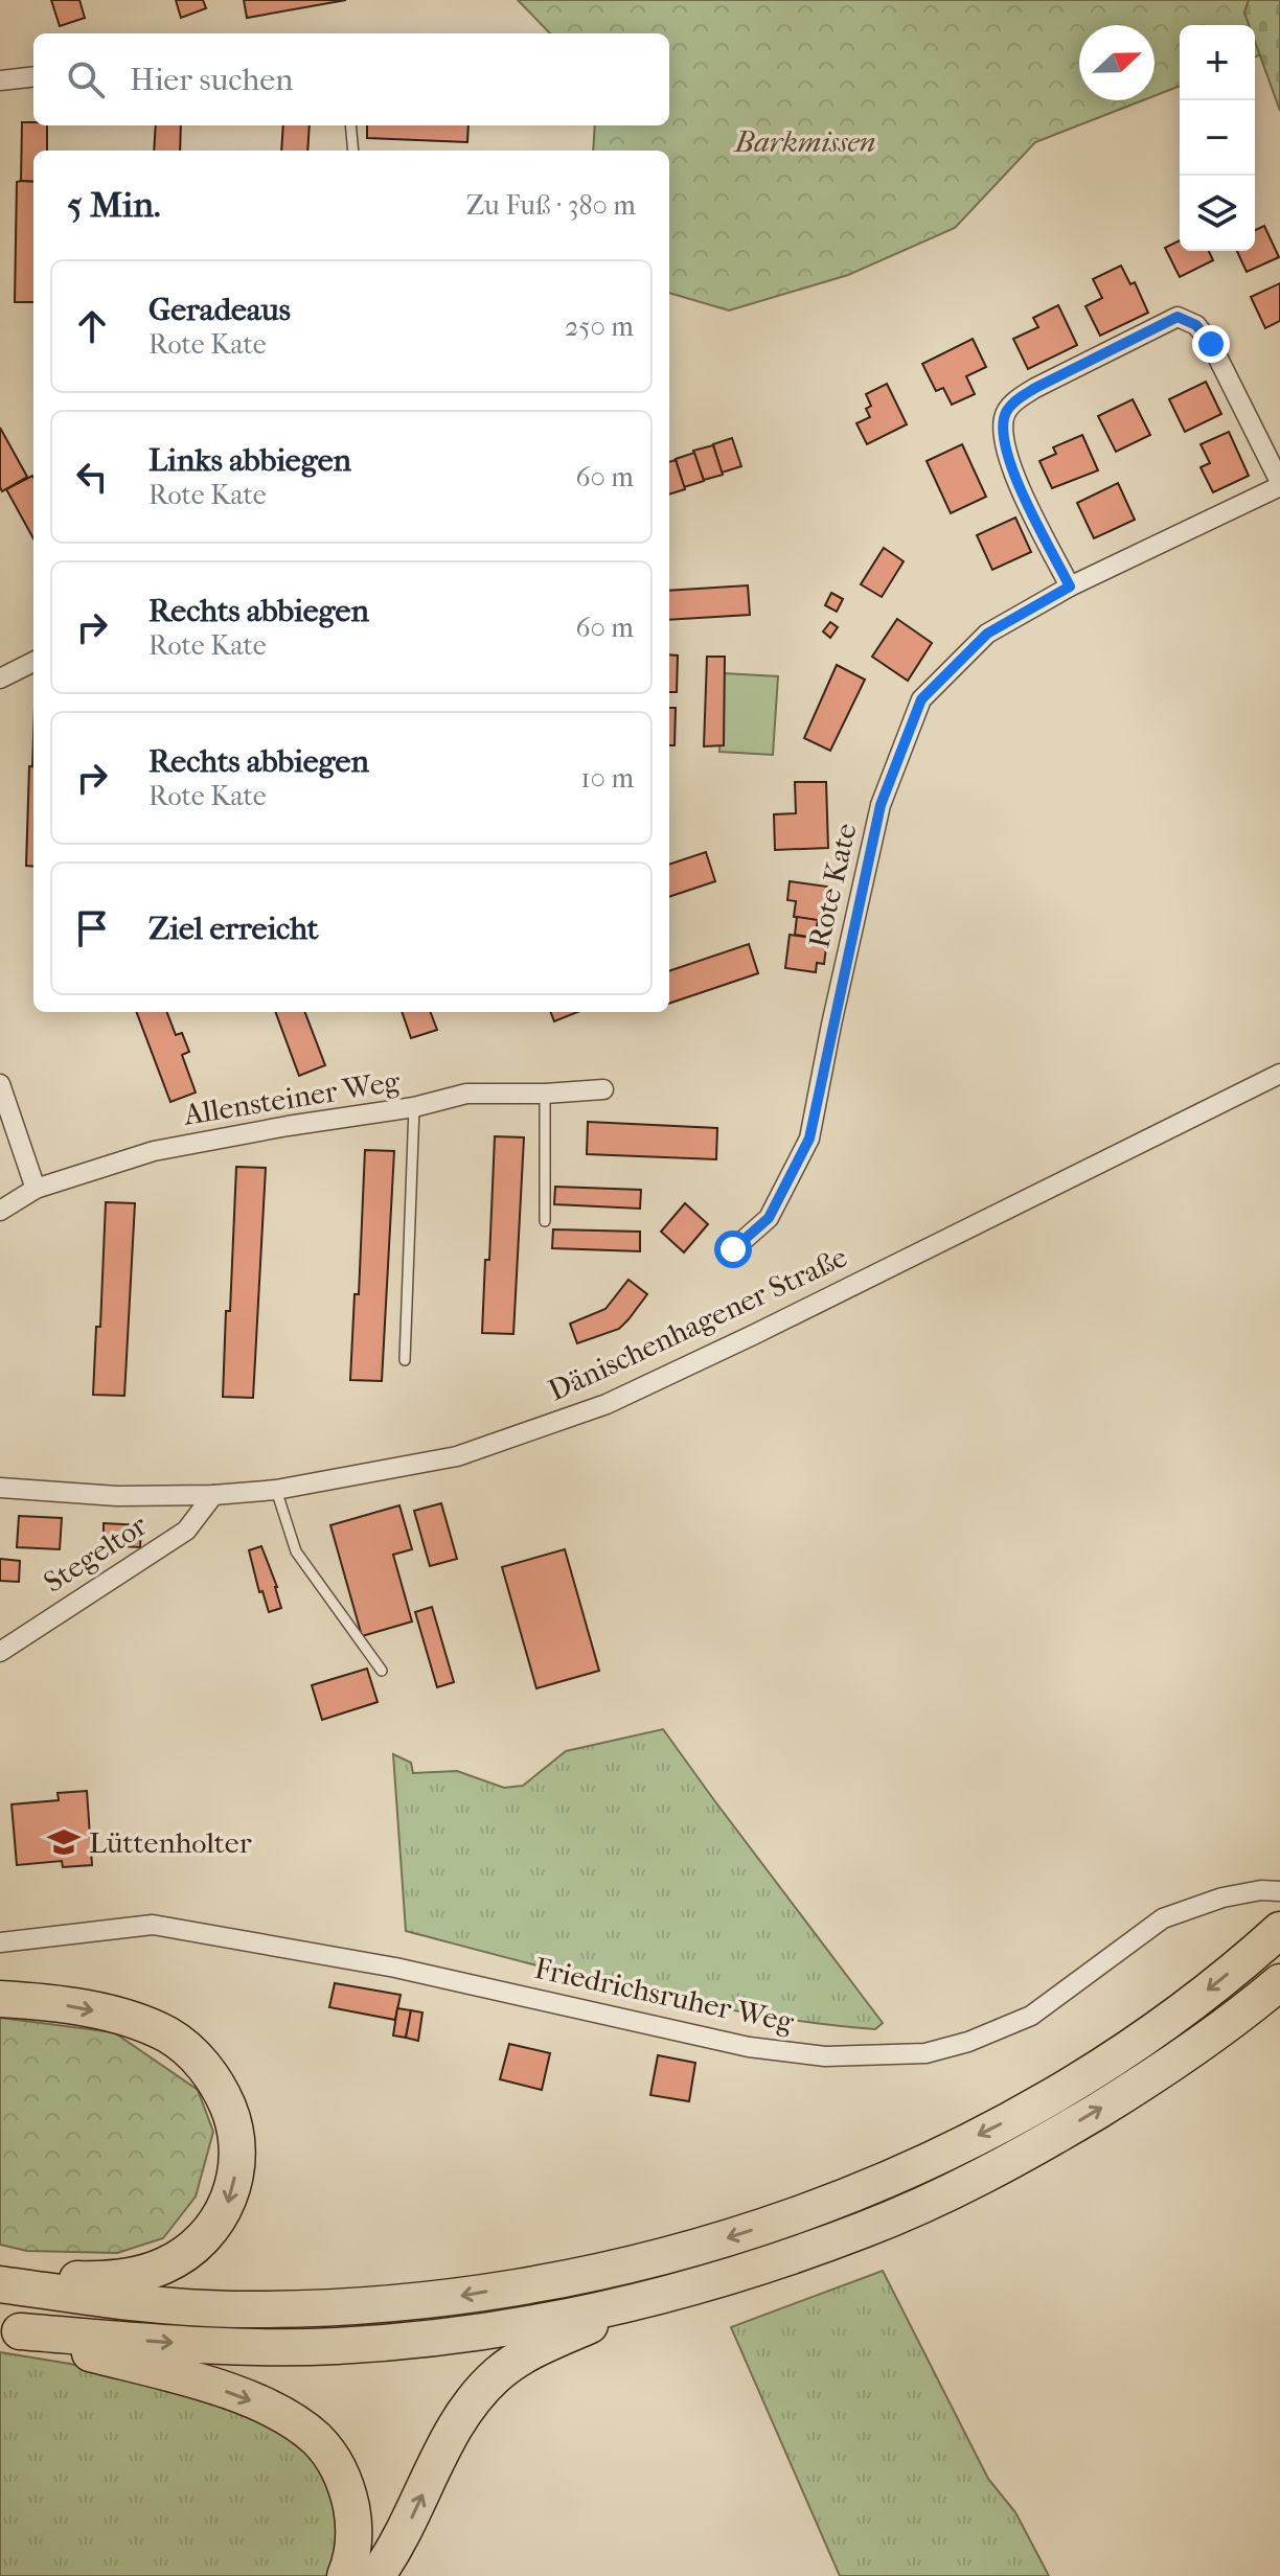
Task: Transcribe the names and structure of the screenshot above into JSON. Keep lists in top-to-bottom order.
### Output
{
  "streets": {
    "street": [
      "Rote Kate",
      "Allensteiner Weg",
      "Dänischenhagener Straße",
      "Stegeltor",
      "Friedrichsruher Weg"
    ]
  },
  "crossings": [
    ["Dänischenhagener Straße", "Stegeltor"]
  ],
  "parks": ["Barkmissen"],
  "places": {
    "school or university": ["Lüttenholter"]
  },
  "north": "right",
  "page": {
    "map_buttons": ["+", "−"],
    "search": "Hier suchen",
    "heading": ["5 Min.", "Zu Fuß · 380 m"],
    "list": [
      ["Geradeaus", "Rote Kate", "250 m"],
      ["Links abbiegen", "Rote Kate", "60 m"],
      ["Rechts abbiegen", "Rote Kate", "60 m"],
      ["Rechts abbiegen", "Rote Kate", "10 m"],
      "Ziel erreicht"
    ]
  }
}
